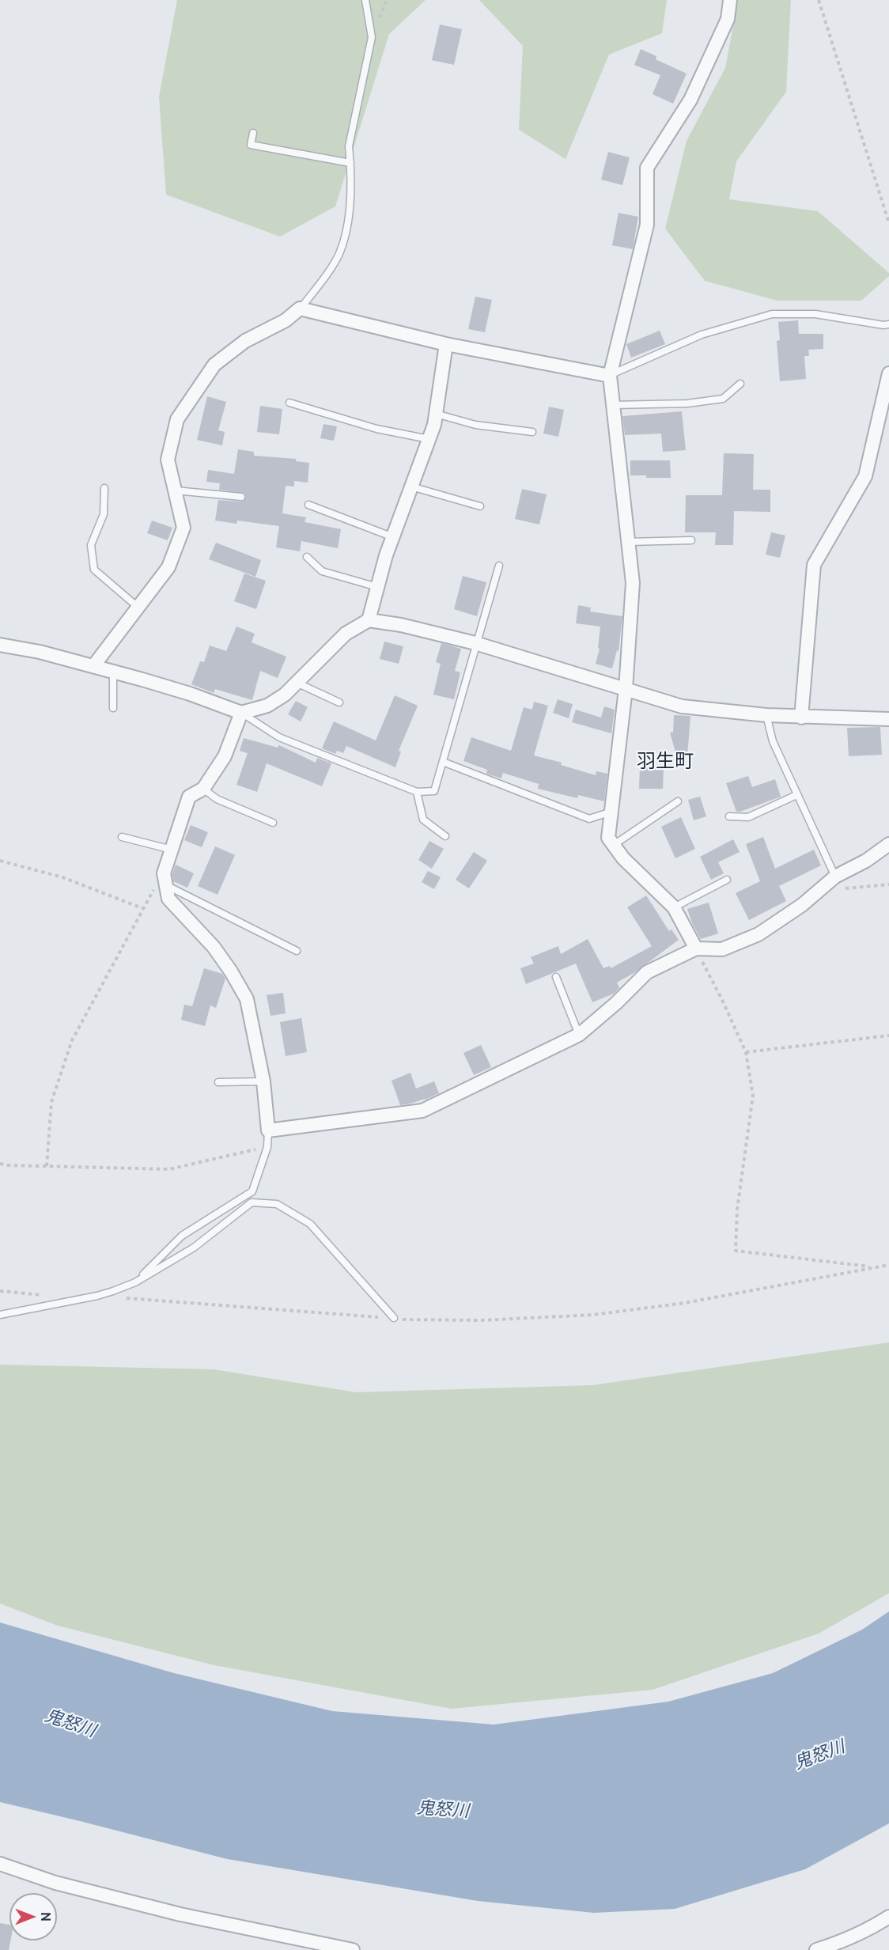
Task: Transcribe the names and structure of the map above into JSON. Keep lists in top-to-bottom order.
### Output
{
  "districts": ["羽生町"],
  "water": ["鬼怒川"],
  "north": "right"
}
